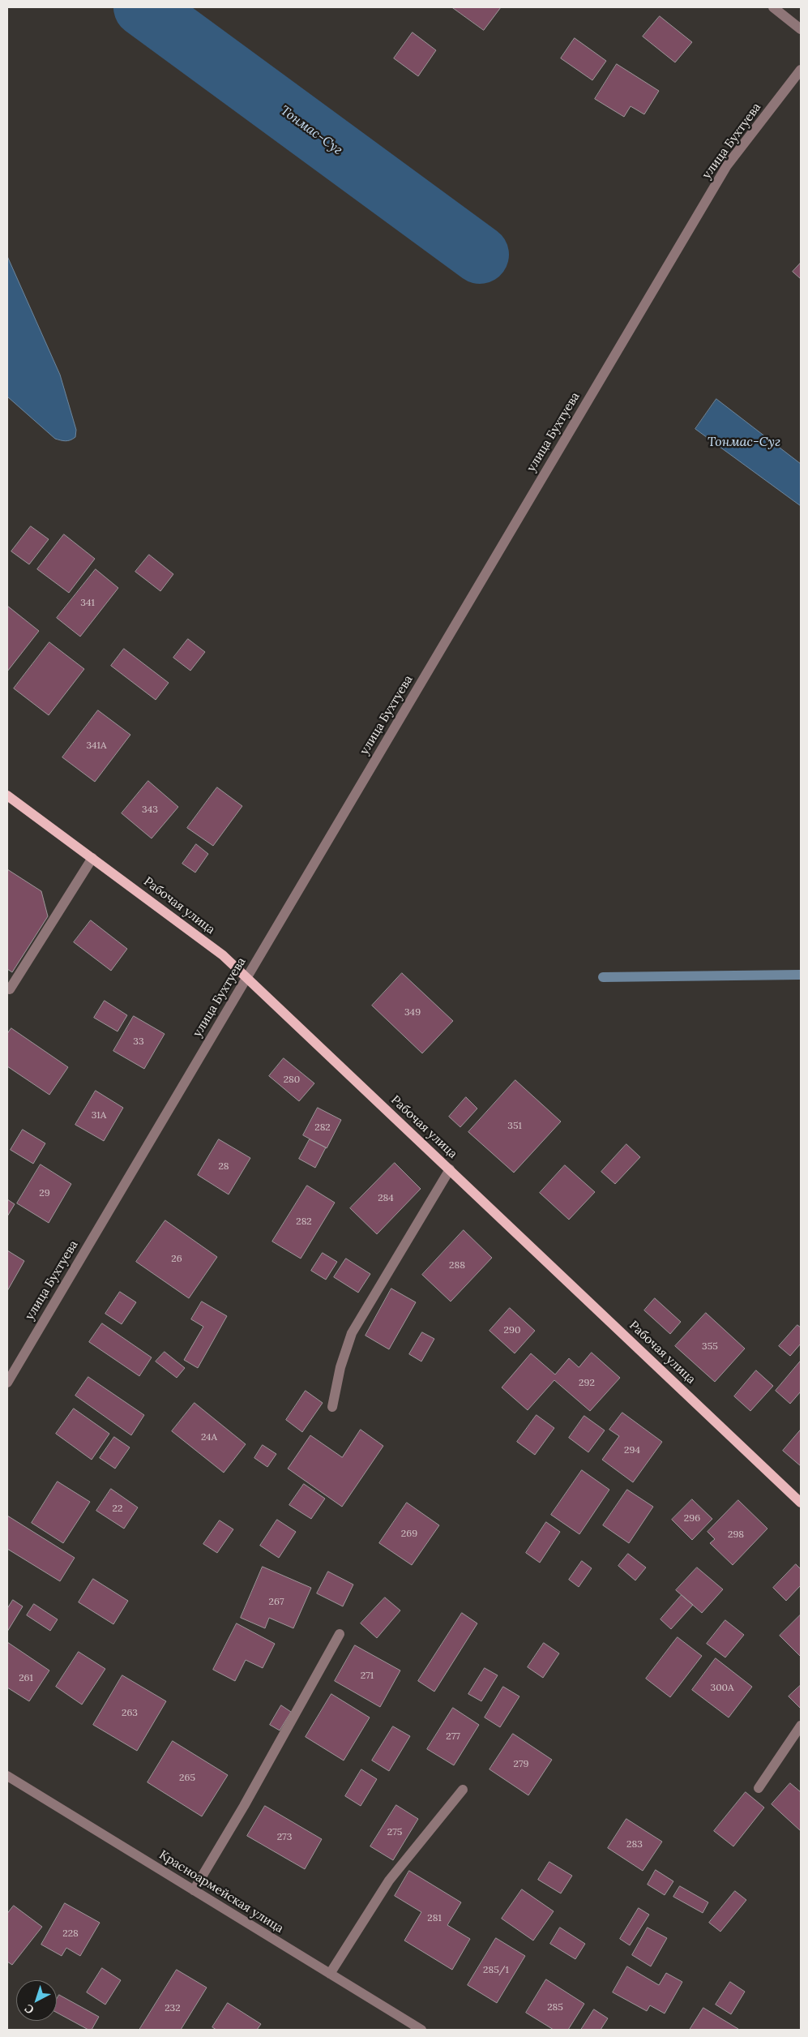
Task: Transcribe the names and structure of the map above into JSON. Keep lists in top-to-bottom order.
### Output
{
  "streets": {
    "main road": ["Рабочая улица"],
    "street": ["улица Бухтуева", "Красноармейская улица"]
  },
  "crossings": [
    ["улица Бухтуева", "Рабочая улица"]
  ],
  "water": ["Тонмас-Суг"],
  "house_numbers": [
    "341",
    "341А",
    "343",
    "349",
    "33",
    "280",
    "31А",
    "351",
    "282",
    "28",
    "29",
    "284",
    "282",
    "26",
    "288",
    "290",
    "355",
    "292",
    "24А",
    "294",
    "22",
    "296",
    "269",
    "298",
    "267",
    "271",
    "261",
    "300А",
    "263",
    "277",
    "279",
    "265",
    "275",
    "273",
    "283",
    "281",
    "228",
    "285/1",
    "285",
    "232"
  ],
  "north": "bottom left"
}
